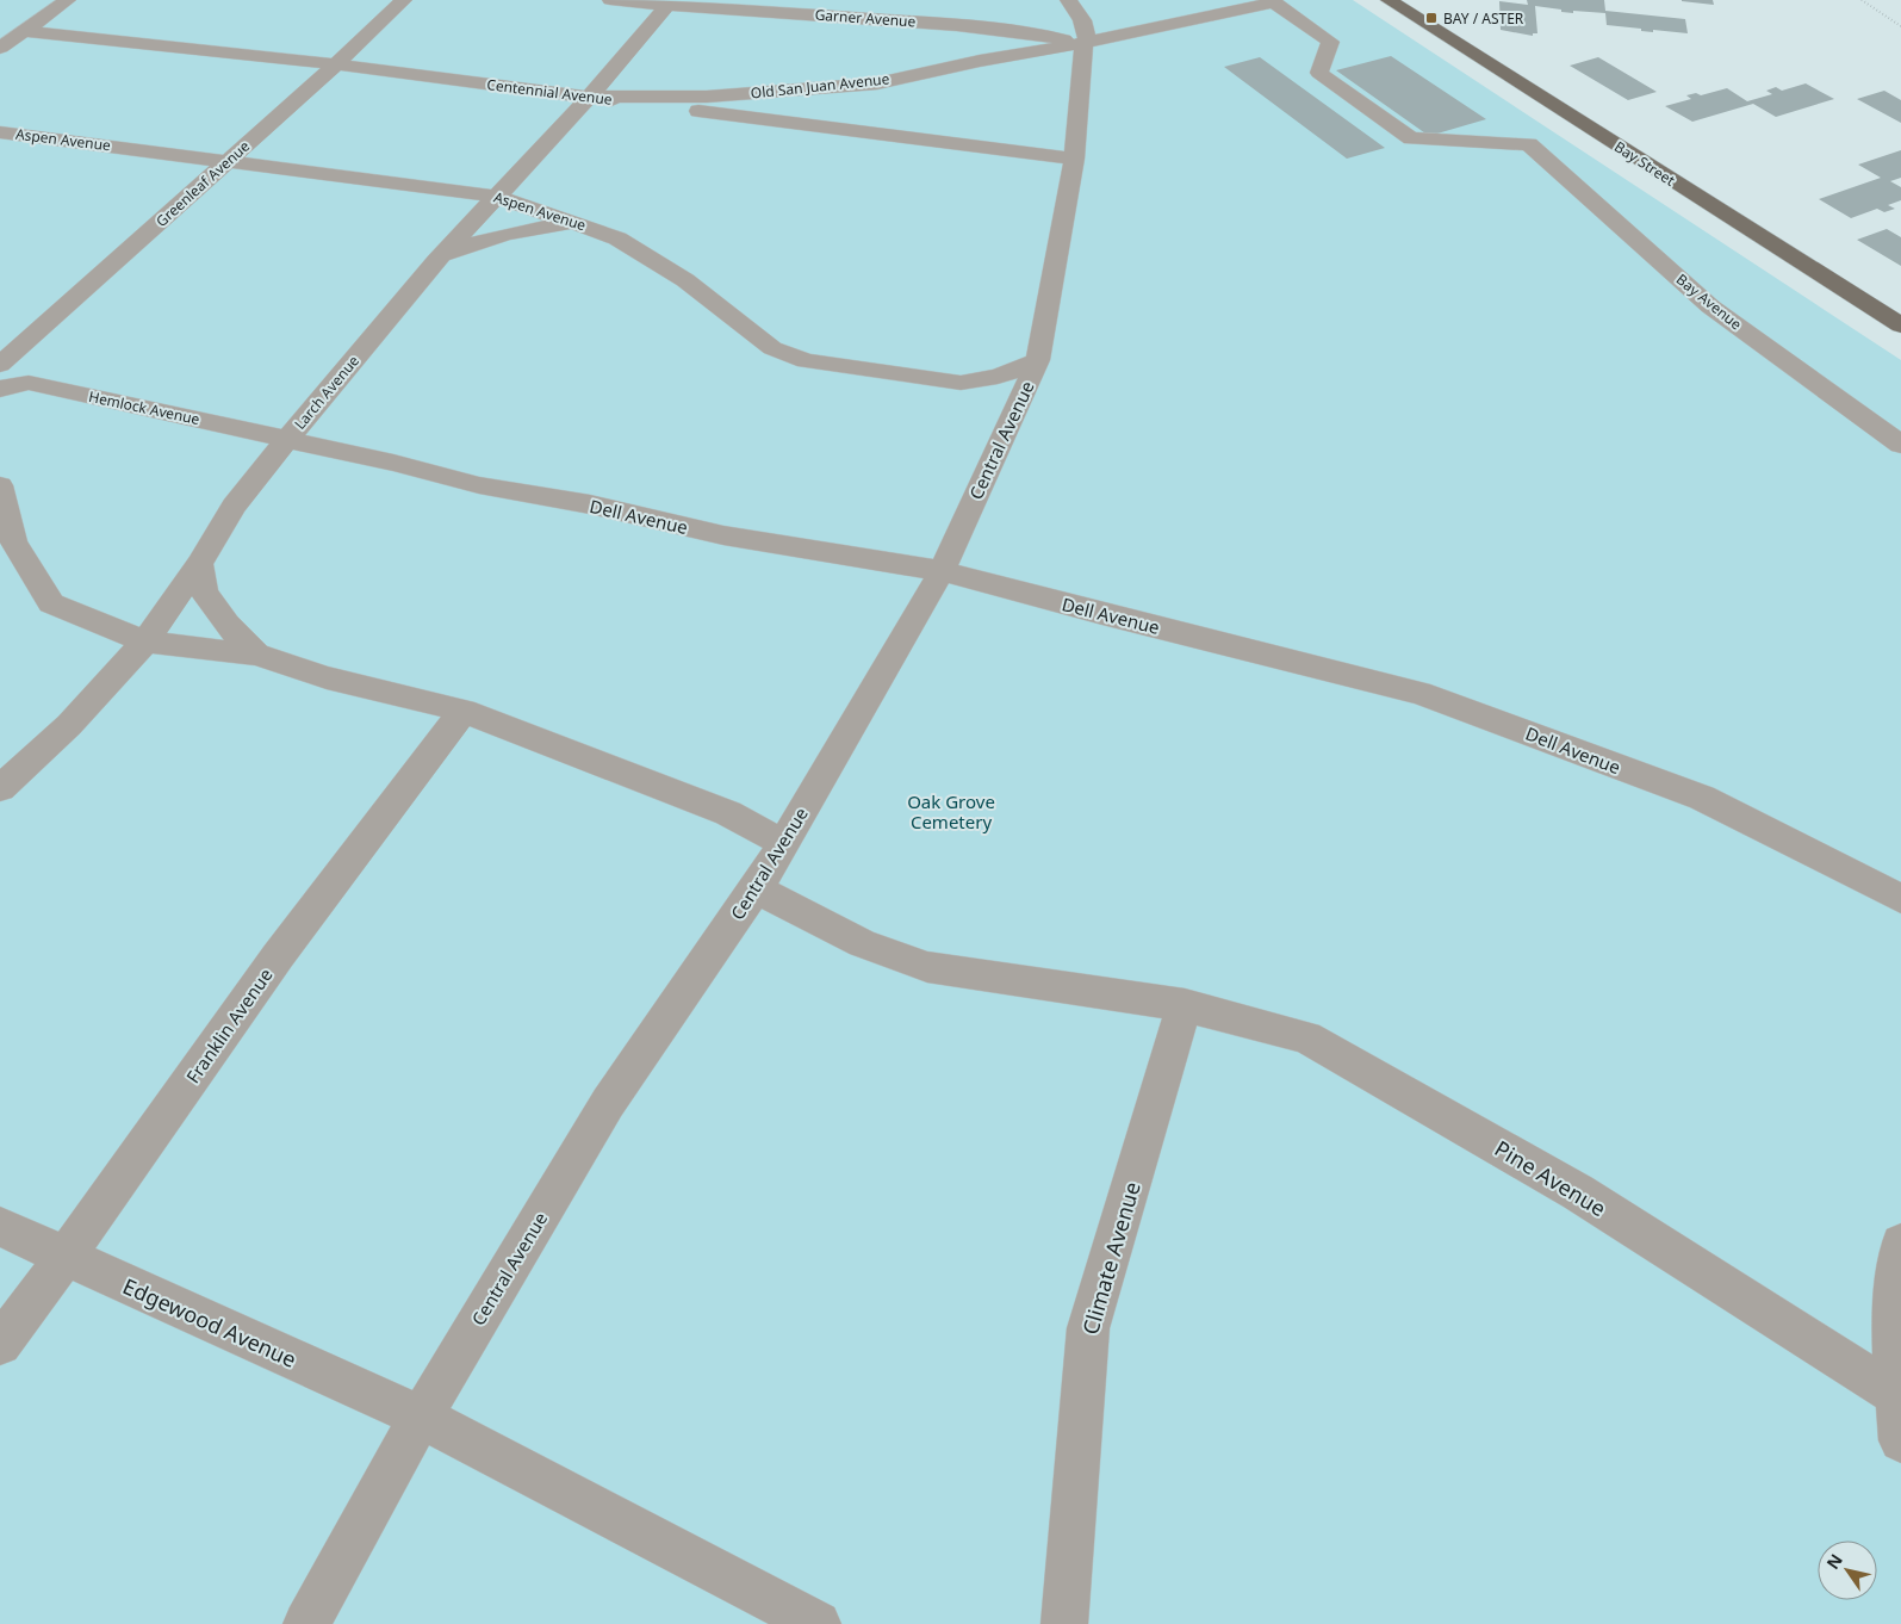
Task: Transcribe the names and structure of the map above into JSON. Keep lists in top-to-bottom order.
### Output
{
  "streets": {
    "main road": ["Bay Street"],
    "lane": [
      "Garner Avenue",
      "Old San Juan Avenue",
      "Centennial Avenue",
      "Aspen Avenue",
      "Greenleaf Avenue",
      "Bay Avenue",
      "Larch Avenue",
      "Hemlock Avenue",
      "Central Avenue",
      "Dell Avenue",
      "Franklin Avenue",
      "Pine Avenue",
      "Climate Avenue",
      "Edgewood Avenue"
    ]
  },
  "crossings": [
    ["Garner Avenue", "Old San Juan Avenue"],
    ["Garner Avenue", "Larch Avenue"],
    ["Garner Avenue", "Central Avenue"],
    ["Old San Juan Avenue", "Centennial Avenue"],
    ["Old San Juan Avenue", "Bay Avenue"],
    ["Old San Juan Avenue", "Larch Avenue"],
    ["Old San Juan Avenue", "Central Avenue"],
    ["Centennial Avenue", "Greenleaf Avenue"],
    ["Centennial Avenue", "Larch Avenue"],
    ["Centennial Avenue", "Central Avenue"],
    ["Aspen Avenue", "Greenleaf Avenue"],
    ["Aspen Avenue", "Larch Avenue"],
    ["Aspen Avenue", "Central Avenue"],
    ["Larch Avenue", "Hemlock Avenue"],
    ["Larch Avenue", "Dell Avenue"],
    ["Hemlock Avenue", "Dell Avenue"],
    ["Central Avenue", "Dell Avenue"],
    ["Central Avenue", "Pine Avenue"],
    ["Central Avenue", "Edgewood Avenue"],
    ["Franklin Avenue", "Edgewood Avenue"],
    ["Pine Avenue", "Climate Avenue"]
  ],
  "parks": ["Oak Grove Cemetery"],
  "places": {
    "transit": ["BAY / ASTER"]
  },
  "north": "top left"
}
